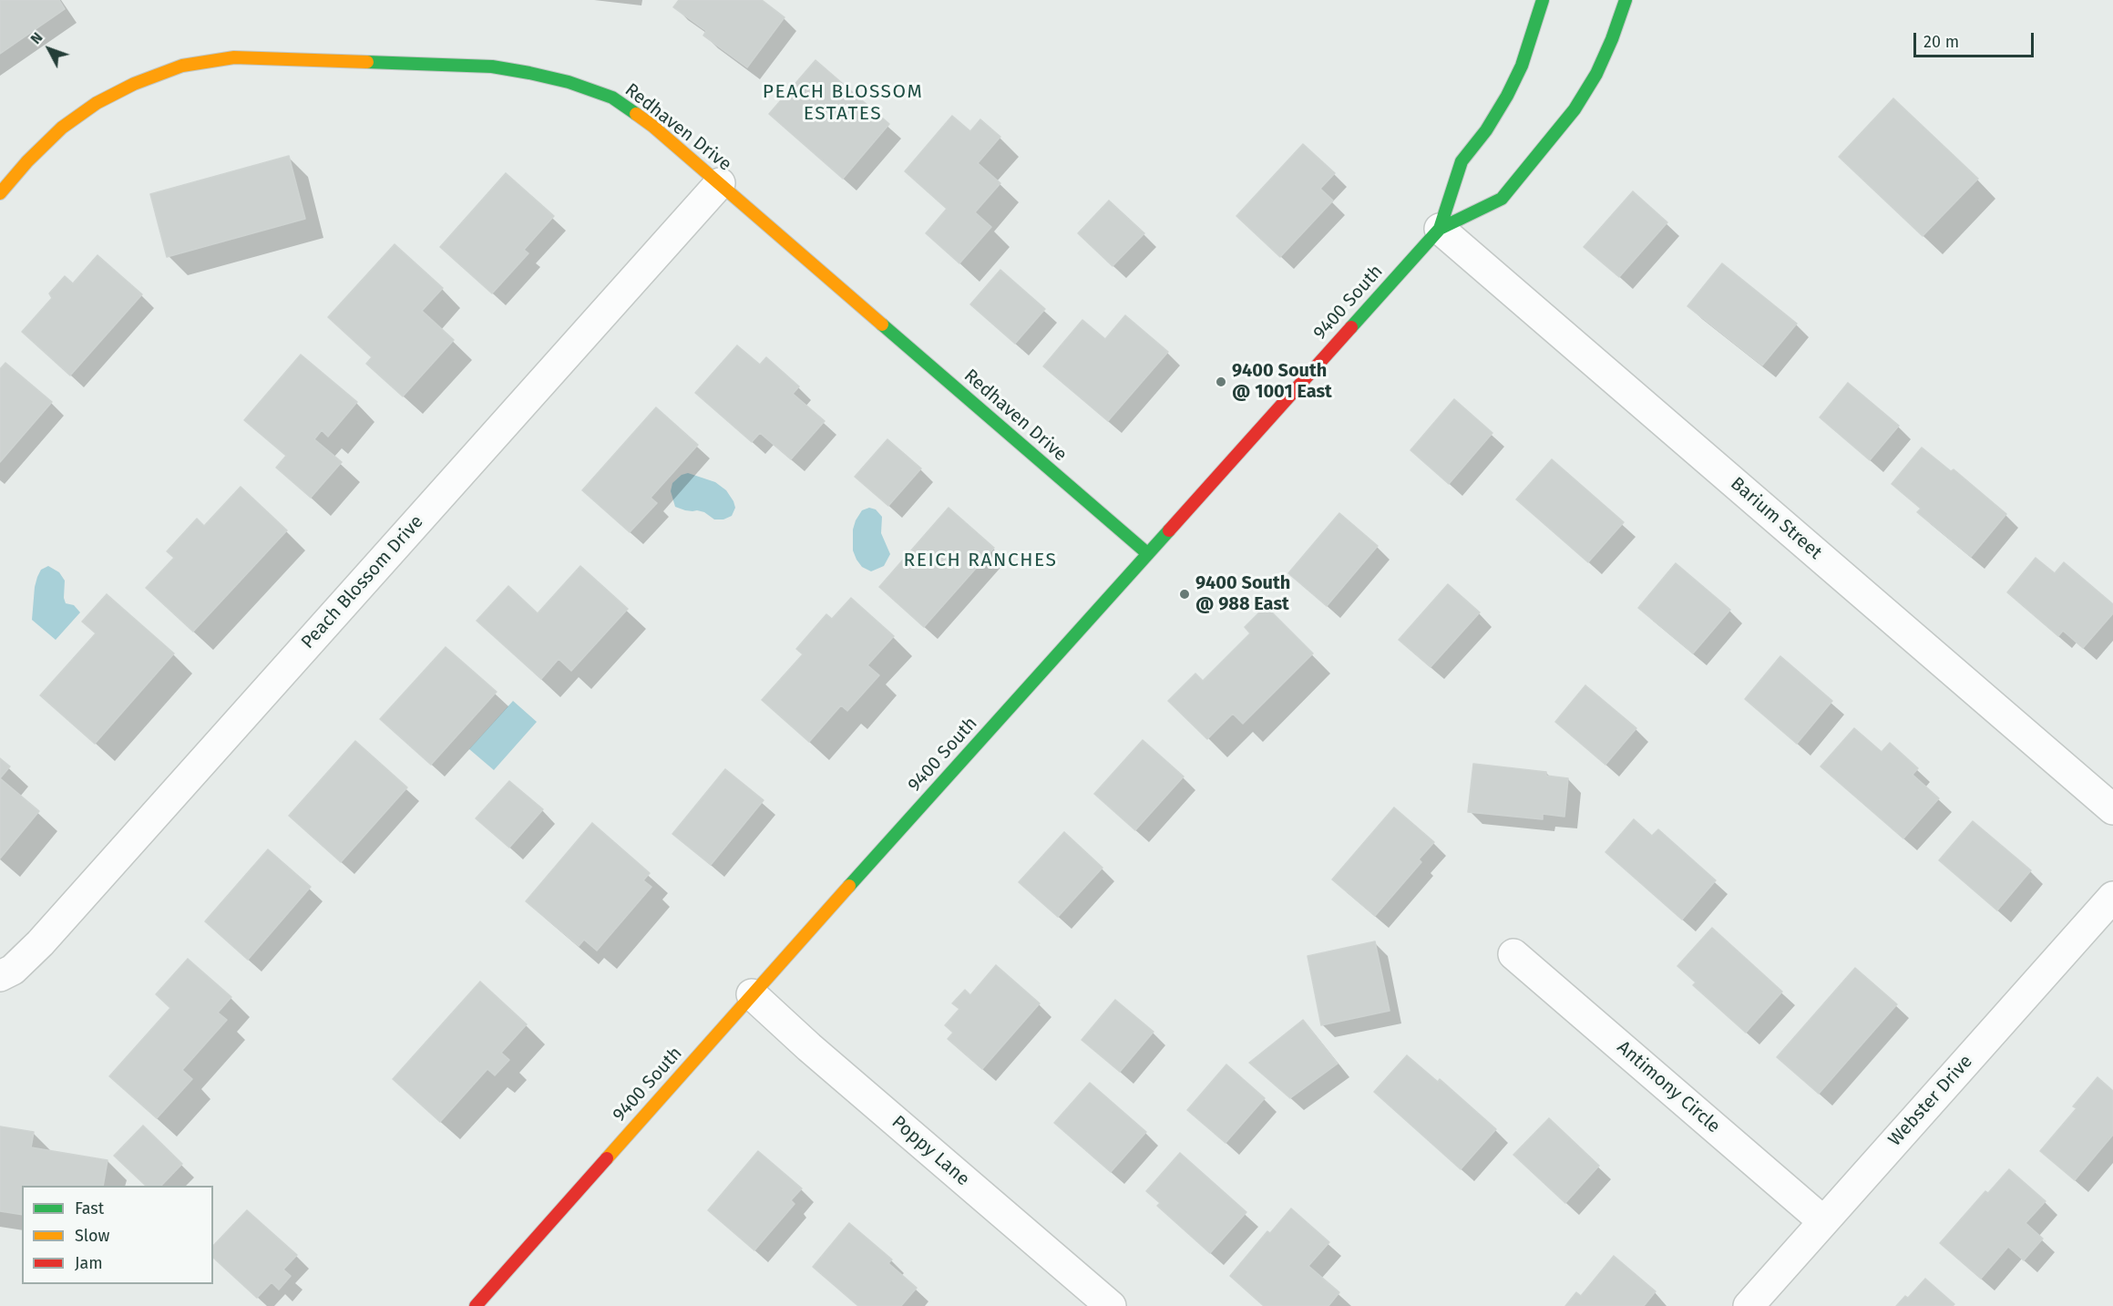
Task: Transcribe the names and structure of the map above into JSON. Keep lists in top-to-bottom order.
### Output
{
  "streets": {
    "main road": ["Redhaven Drive", "9400 South"],
    "street": [
      "Barium Street",
      "Peach Blossom Drive",
      "Antimony Circle",
      "Webster Drive",
      "Poppy Lane"
    ]
  },
  "crossings": [
    ["Redhaven Drive", "9400 South"],
    ["Redhaven Drive", "Peach Blossom Drive"],
    ["9400 South", "Barium Street"],
    ["9400 South", "Poppy Lane"],
    ["Antimony Circle", "Webster Drive"]
  ],
  "districts": ["PEACH BLOSSOM ESTATES", "REICH RANCHES"],
  "places": ["9400 South @ 1001 East", "9400 South @ 988 East"],
  "legend": ["Fast", "Slow", "Jam"],
  "scale_bar": "20 m",
  "north": "top left"
}
